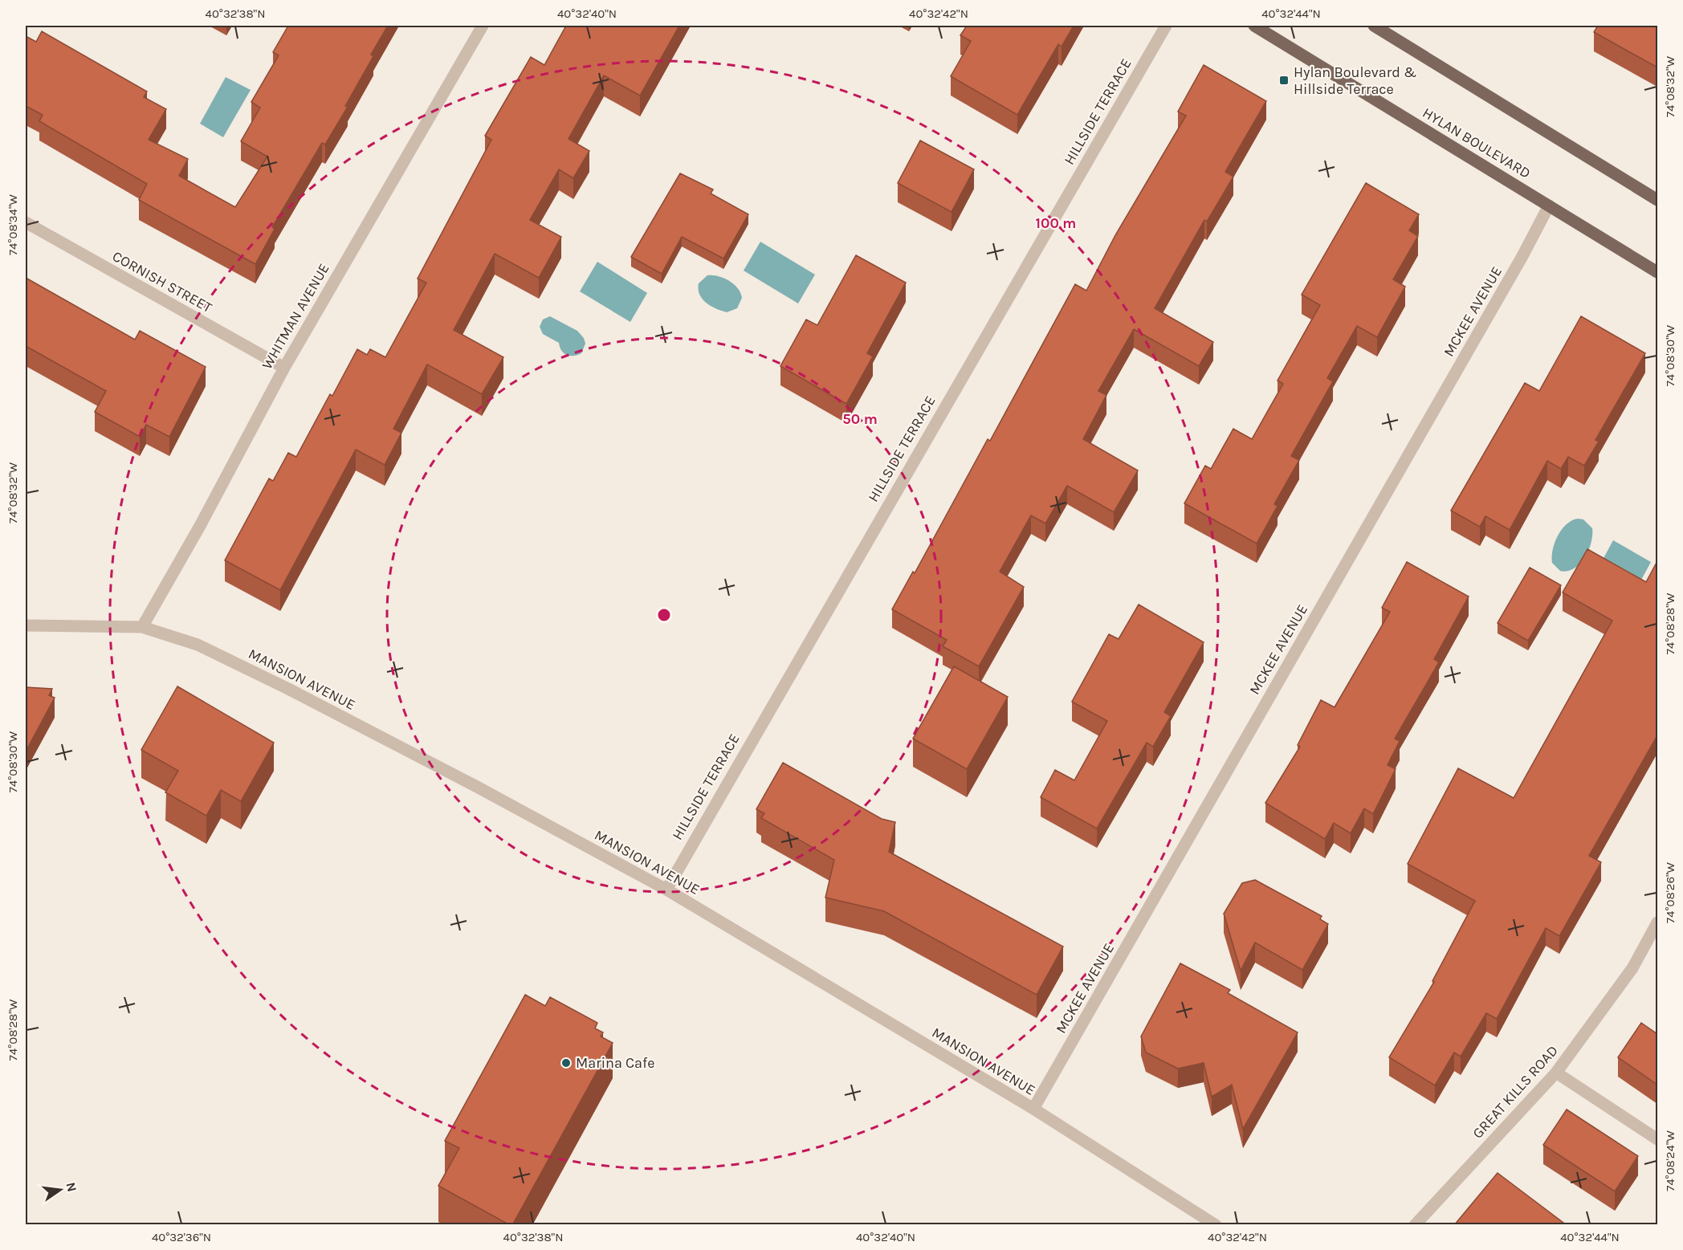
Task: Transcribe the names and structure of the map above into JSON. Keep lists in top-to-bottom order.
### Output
{
  "streets": {
    "main road": ["HYLAN BOULEVARD"],
    "street": [
      "HILLSIDE TERRACE",
      "CORNISH STREET",
      "MCKEE AVENUE",
      "WHITMAN AVENUE",
      "MANSION AVENUE",
      "GREAT KILLS ROAD"
    ]
  },
  "crossings": [
    ["HILLSIDE TERRACE", "MANSION AVENUE"],
    ["HYLAN BOULEVARD", "MCKEE AVENUE"],
    ["CORNISH STREET", "WHITMAN AVENUE"],
    ["MCKEE AVENUE", "MANSION AVENUE"],
    ["WHITMAN AVENUE", "MANSION AVENUE"]
  ],
  "places": {
    "transit": ["Hylan Boulevard & Hillside Terrace"],
    "other": ["Marina Cafe"]
  },
  "north": "right",
  "coordinates": [
    "40°32'38\"N",
    "40°32'40\"N",
    "40°32'42\"N",
    "40°32'44\"N",
    "74°08'32\"W",
    "74°08'34\"W",
    "74°08'30\"W",
    "74°08'28\"W",
    "74°08'26\"W",
    "74°08'24\"W",
    "40°32'36\"N"
  ],
  "rings": ["100 m", "50 m"]
}
